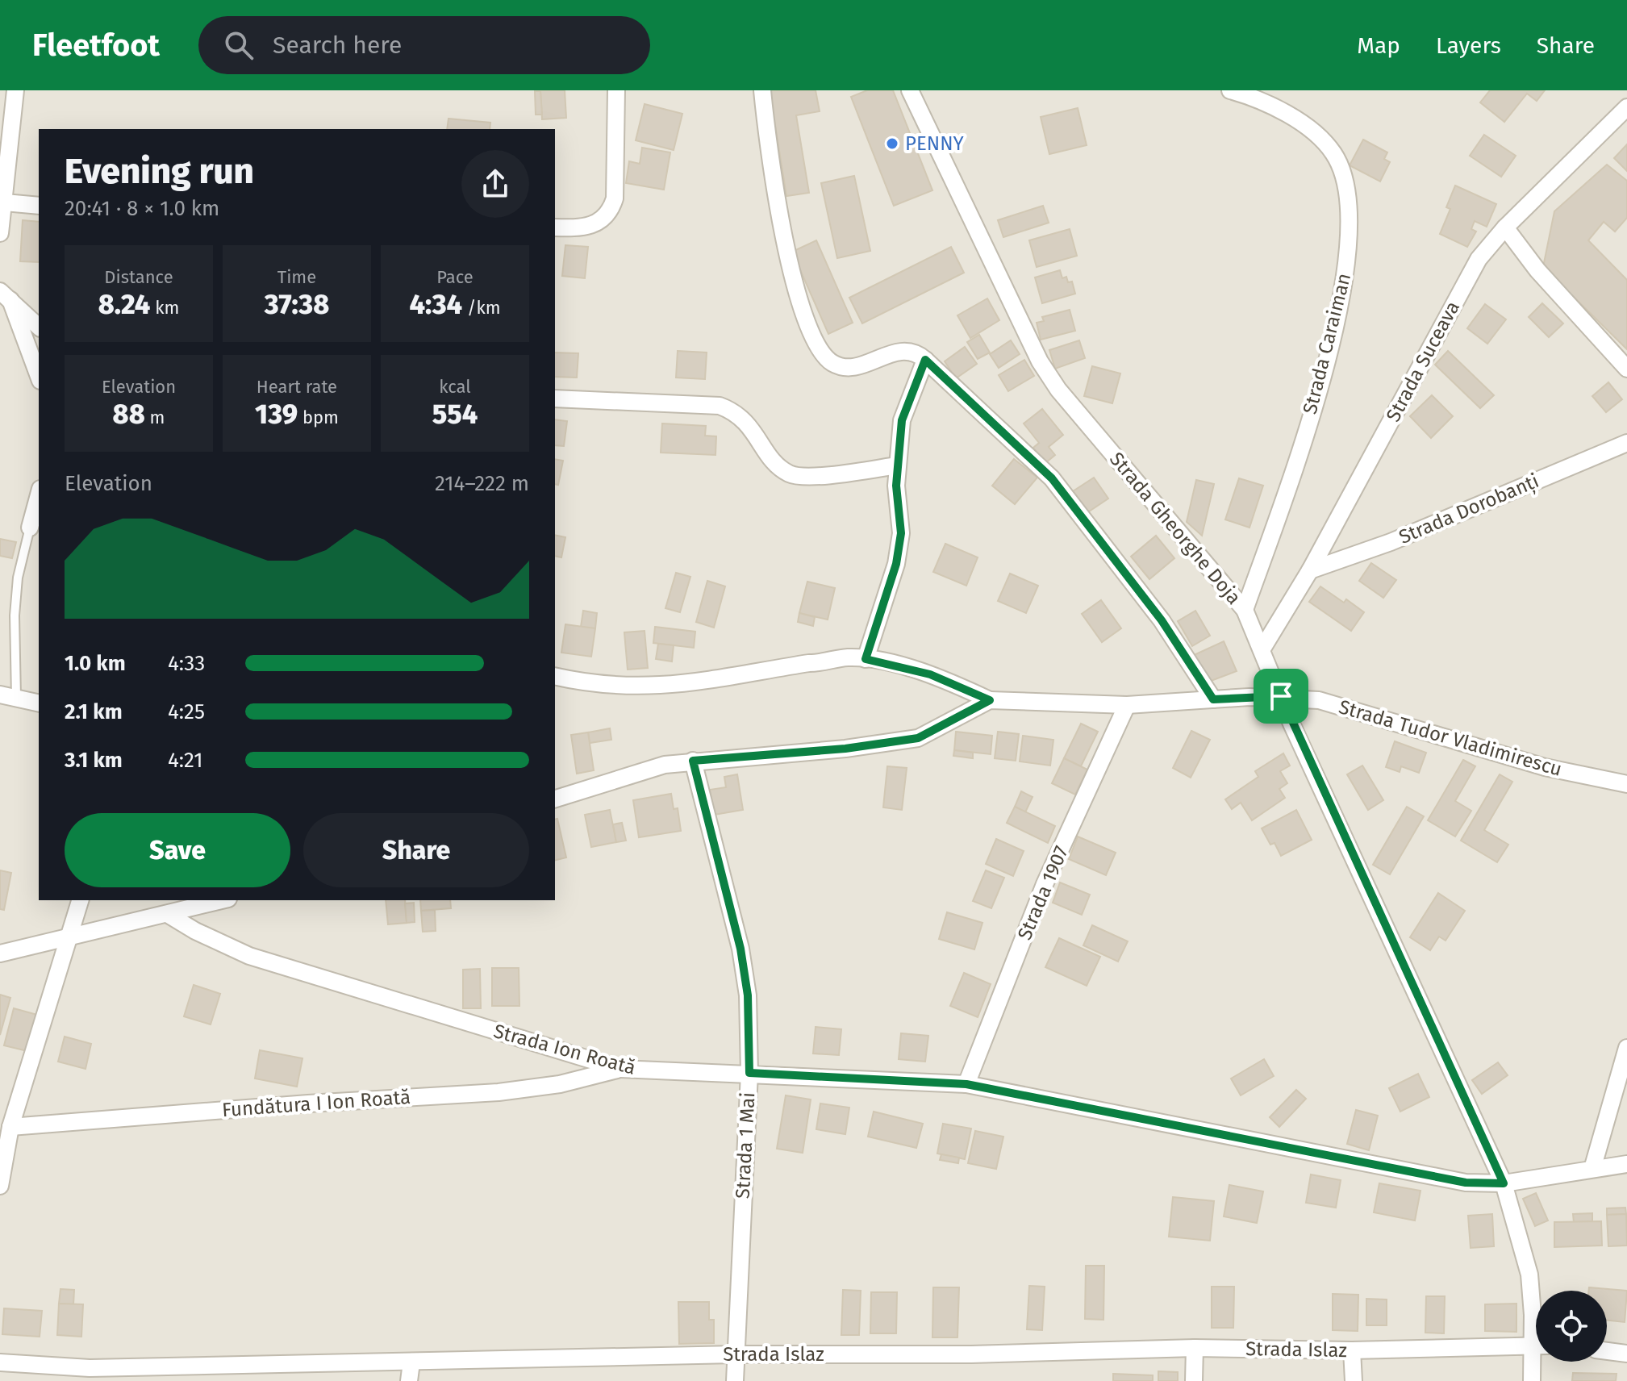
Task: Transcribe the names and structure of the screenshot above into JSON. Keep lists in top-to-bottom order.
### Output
{
  "streets": {
    "street": [
      "Strada Caraiman",
      "Strada Suceava",
      "Strada Dorobanți",
      "Strada Gheorghe Doja",
      "Strada Tudor Vladimirescu",
      "Strada 1907",
      "Strada Ion Roată",
      "Fundătura I Ion Roată",
      "Strada 1 Mai",
      "Strada Islaz"
    ]
  },
  "crossings": [
    ["Strada Caraiman", "Strada Gheorghe Doja"],
    ["Strada Suceava", "Strada Dorobanți"],
    ["Strada Suceava", "Strada Gheorghe Doja"],
    ["Strada Gheorghe Doja", "Strada Tudor Vladimirescu"],
    ["Strada Gheorghe Doja", "Strada Ion Roată"],
    ["Strada Tudor Vladimirescu", "Strada 1907"],
    ["Strada Tudor Vladimirescu", "Strada 1 Mai"],
    ["Strada 1907", "Strada Ion Roată"],
    ["Strada Ion Roată", "Fundătura I Ion Roată"],
    ["Strada Ion Roată", "Strada 1 Mai"],
    ["Strada 1 Mai", "Strada Islaz"]
  ],
  "places": ["PENNY"],
  "page": {
    "header": "Fleetfoot",
    "search": "Search here",
    "nav": ["Map", "Layers", "Share"],
    "heading": ["Evening run", "20:41 · 8 × 1.0 km"],
    "stats": [
      ["Distance", "8.24 km"],
      ["Time", "37:38"],
      ["Pace", "4:34 /km"],
      ["Elevation", "88 m"],
      ["Heart rate", "139 bpm"],
      ["kcal", "554"]
    ],
    "chart": ["Elevation", "214–222 m"],
    "list": [
      {
        "name": "1.0 km",
        "note": "4:33"
      },
      {
        "name": "2.1 km",
        "note": "4:25"
      },
      {
        "name": "3.1 km",
        "note": "4:21"
      }
    ],
    "buttons": ["Save", "Share"]
  }
}
